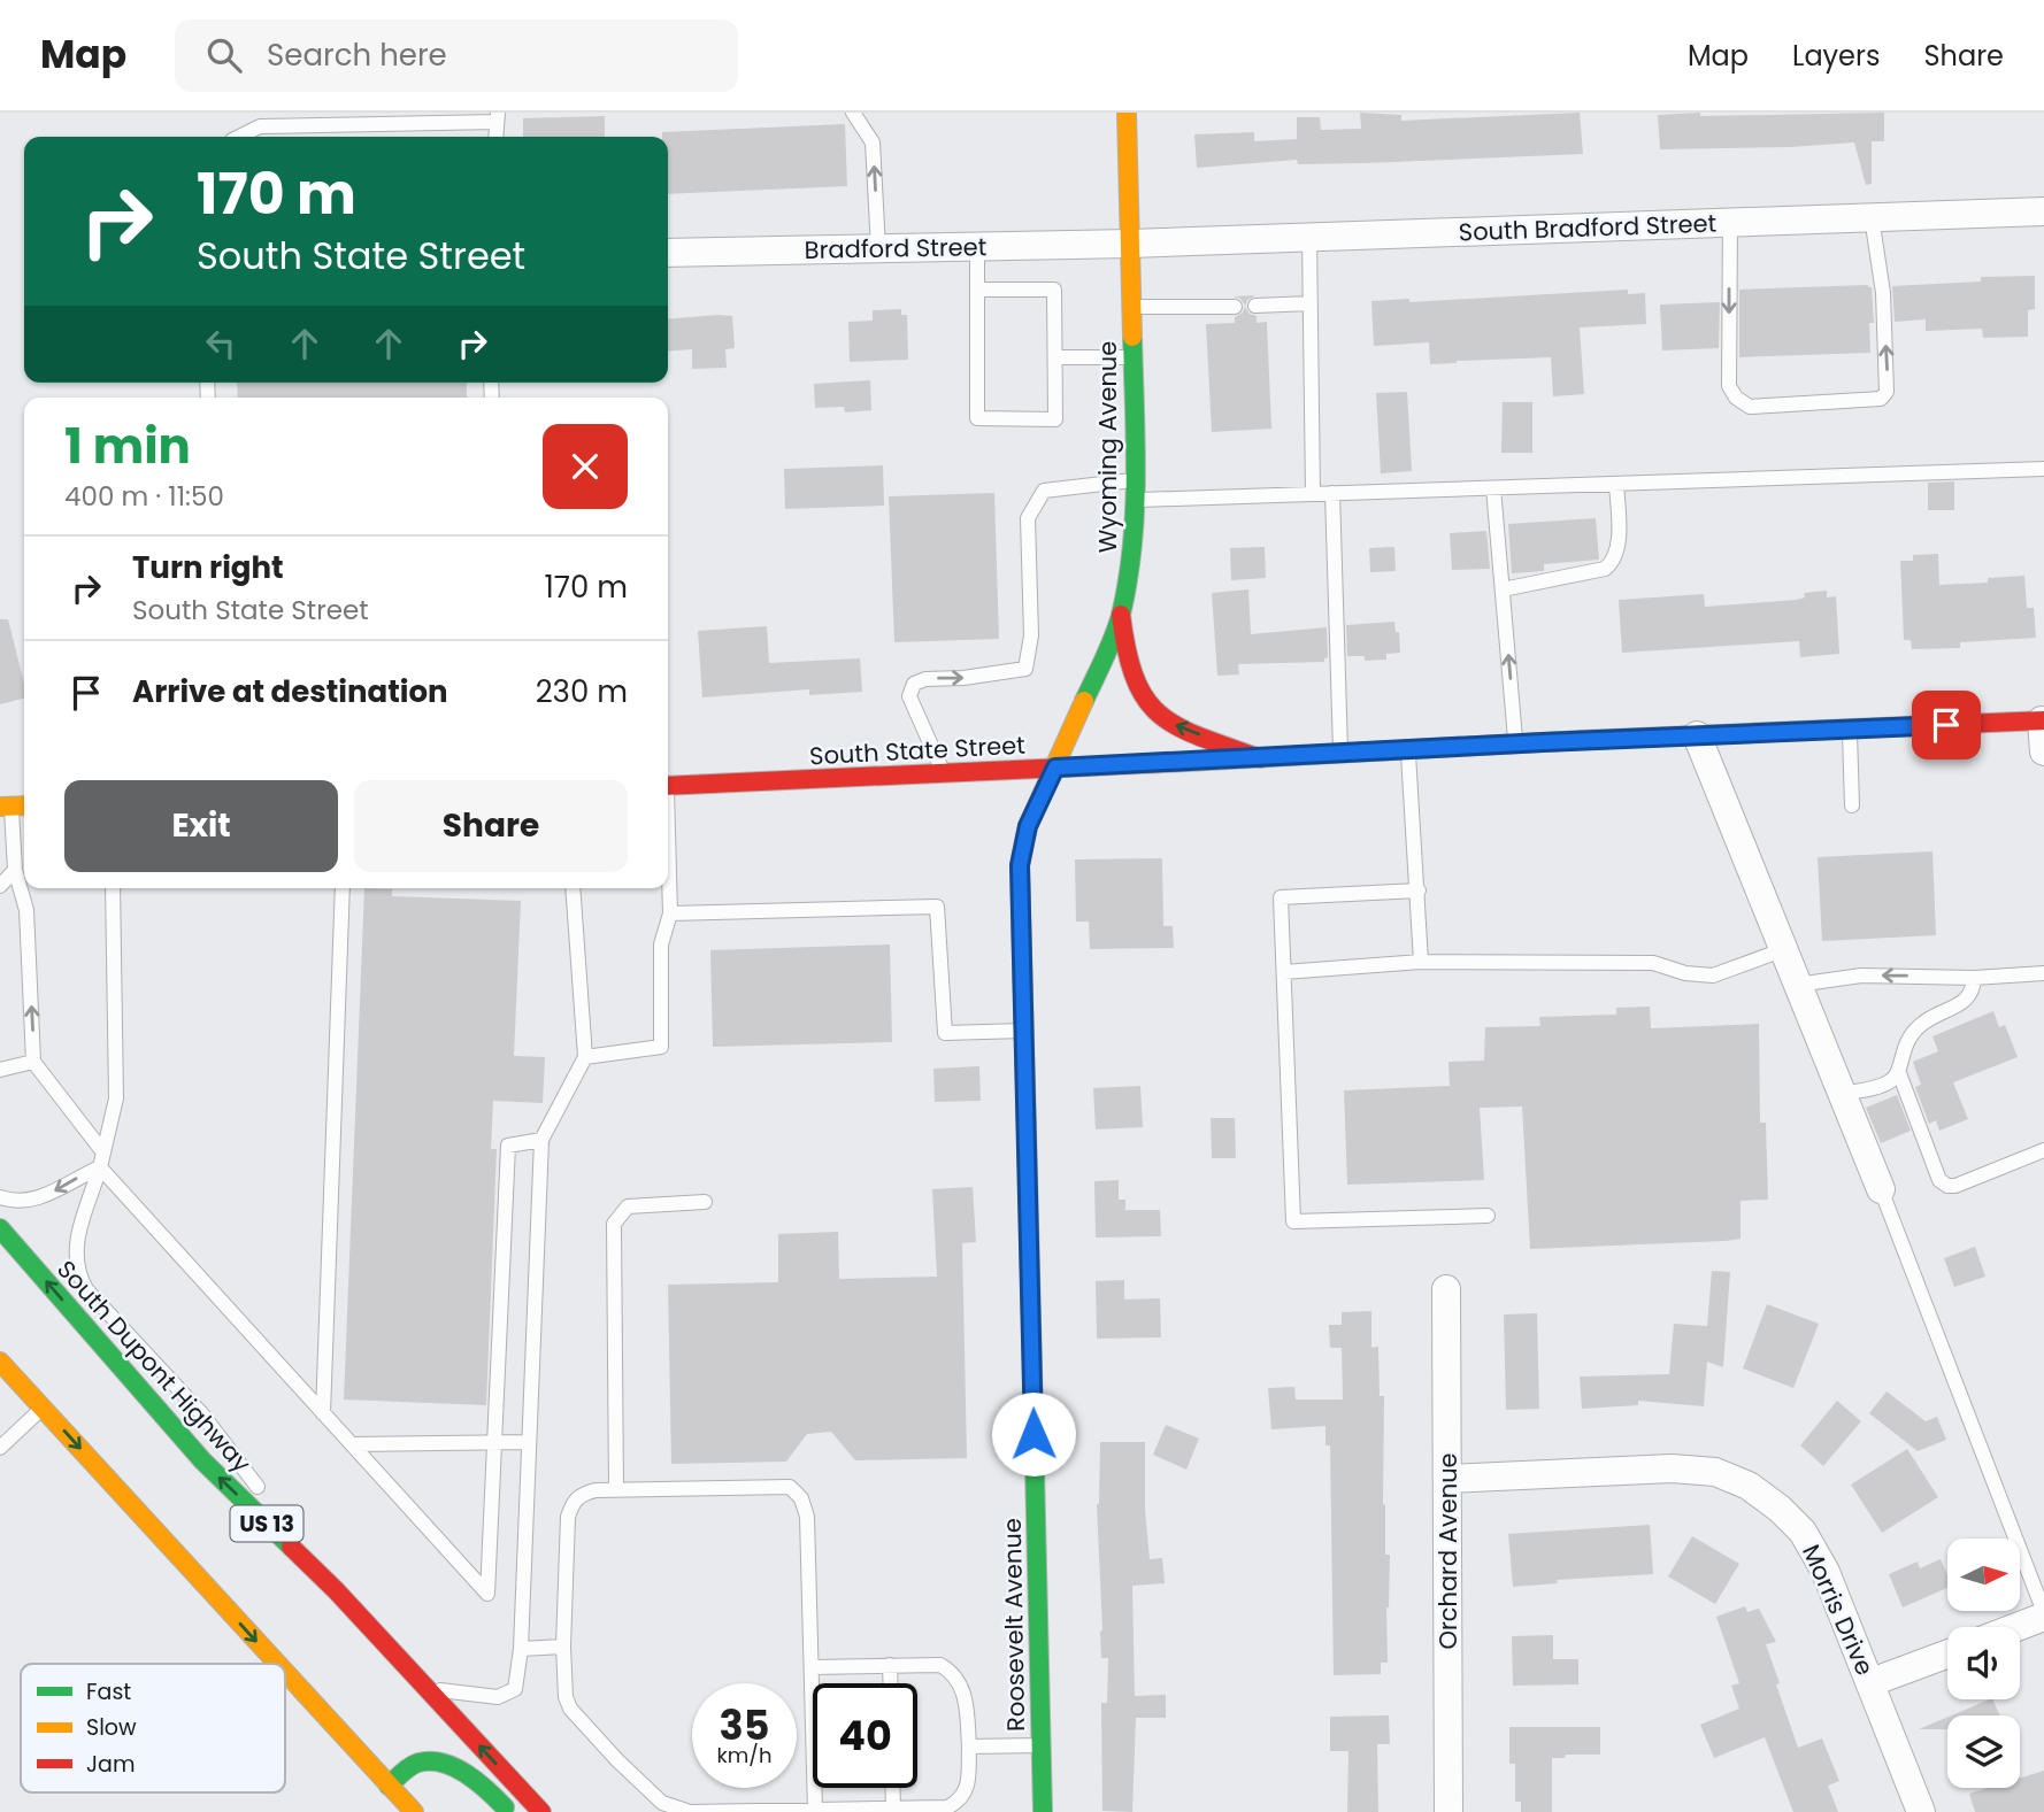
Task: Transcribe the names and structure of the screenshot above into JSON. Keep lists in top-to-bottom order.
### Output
{
  "streets": {
    "main road": [
      "Wyoming Avenue",
      "South State Street",
      "South Dupont Highway",
      "US 13",
      "Roosevelt Avenue"
    ],
    "street": [
      "South Bradford Street",
      "Bradford Street",
      "Orchard Avenue",
      "Morris Drive"
    ]
  },
  "crossings": [
    ["South Bradford Street", "Bradford Street"],
    ["South Bradford Street", "Wyoming Avenue"],
    ["Bradford Street", "Wyoming Avenue"],
    ["Wyoming Avenue", "South State Street"],
    ["Wyoming Avenue", "Roosevelt Avenue"],
    ["South State Street", "Roosevelt Avenue"],
    ["Orchard Avenue", "Morris Drive"]
  ],
  "legend": ["Fast", "Slow", "Jam"],
  "north": "right",
  "page": {
    "header": "Map",
    "search": "Search here",
    "nav": ["Map", "Layers", "Share"],
    "turn": ["170 m", "South State Street"],
    "heading": ["1 min", "400 m · 11:50"],
    "list": [
      {
        "name": "Turn right",
        "note": "South State Street",
        "value": "170 m"
      },
      {
        "name": "Arrive at destination",
        "value": "230 m"
      }
    ],
    "buttons": ["Exit", "Share"],
    "speed": "35 km/h",
    "limit": "40"
  }
}
